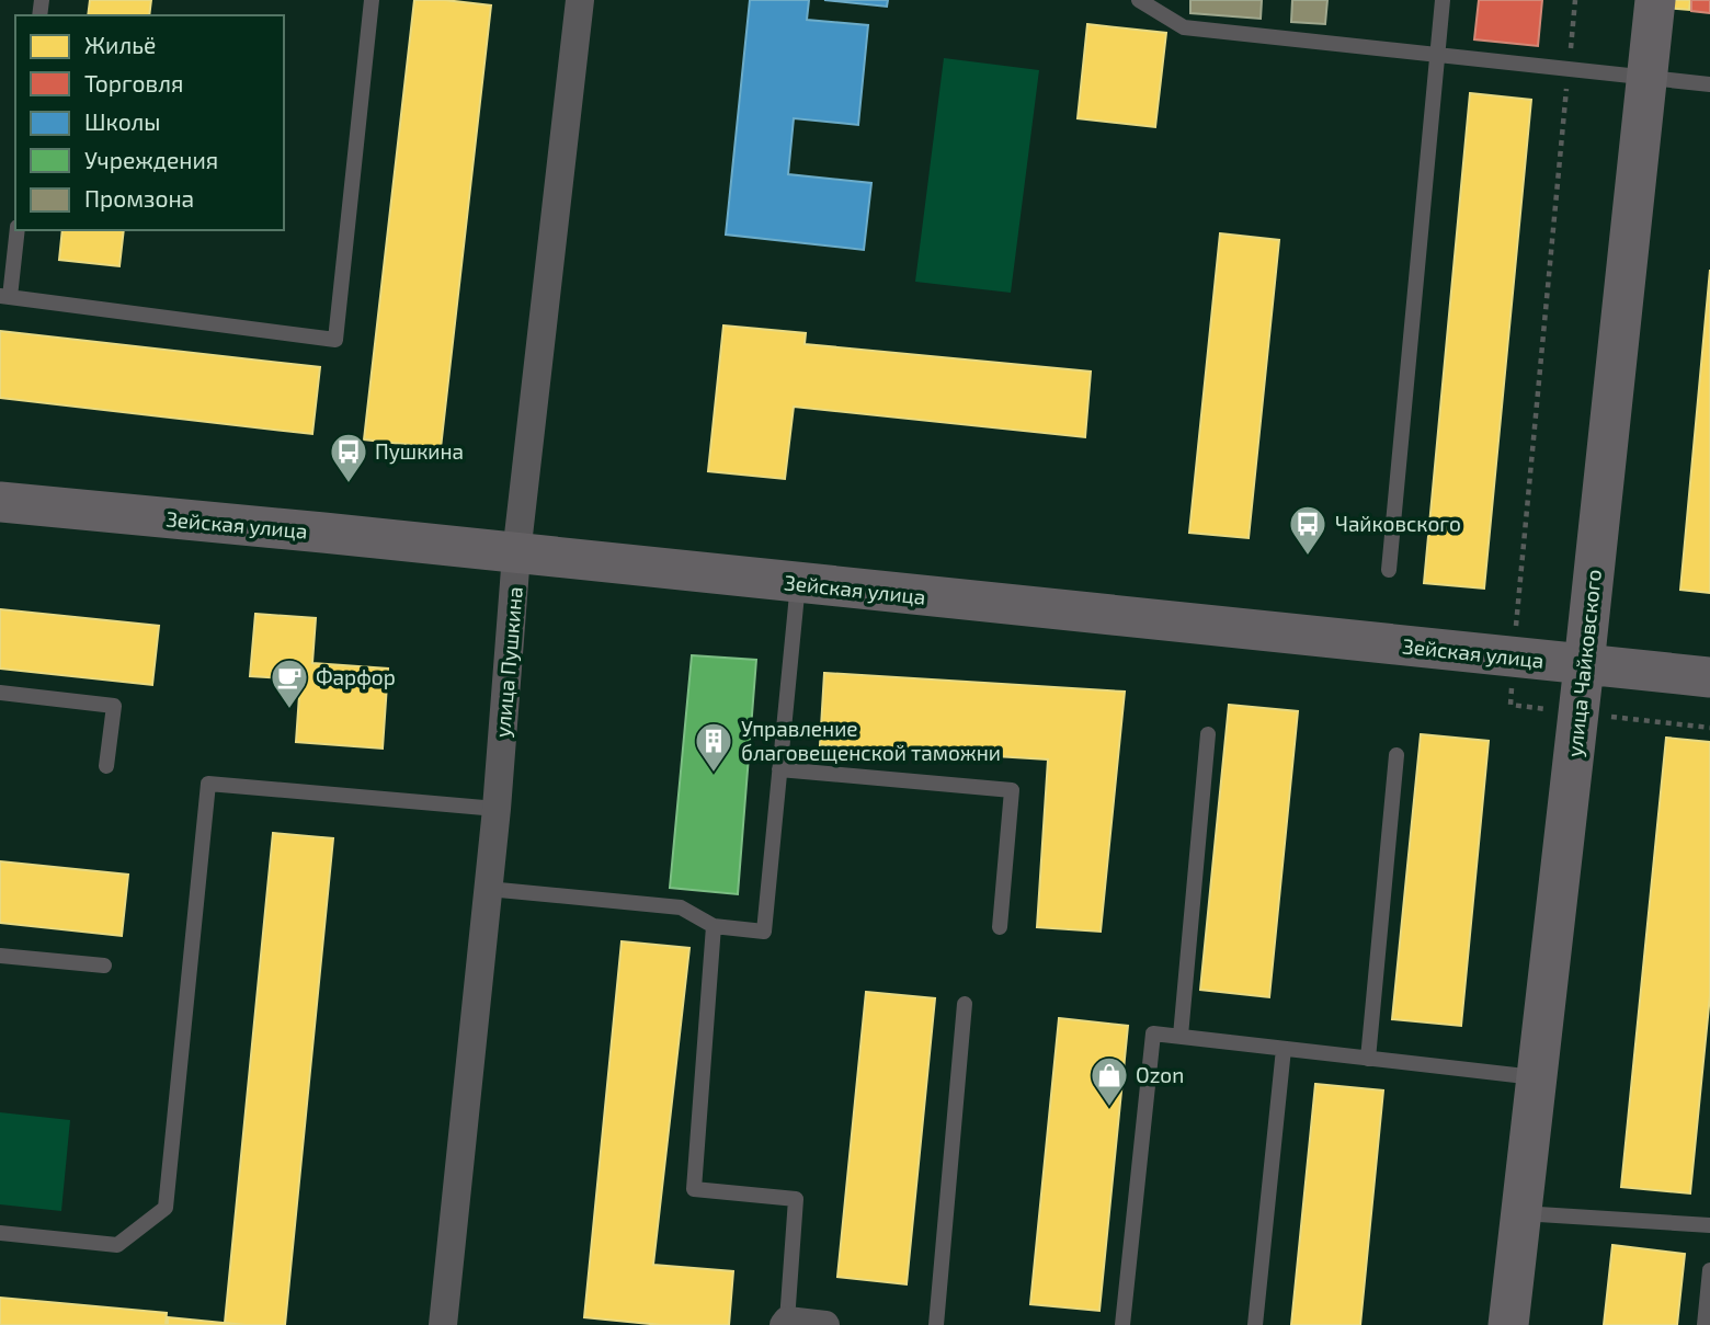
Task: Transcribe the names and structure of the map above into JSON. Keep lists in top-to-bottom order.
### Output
{
  "streets": {
    "street": ["Зейская улица", "улица Пушкина", "улица Чайковского"]
  },
  "crossings": [
    ["Зейская улица", "улица Пушкина"],
    ["Зейская улица", "улица Чайковского"]
  ],
  "places": {
    "bus stop": ["Пушкина", "Чайковского"],
    "cafe": ["Фарфор"],
    "building": ["Управление благовещенской таможни"],
    "shop": ["Ozon"]
  },
  "legend": [
    "Жильё",
    "Торговля",
    "Школы",
    "Учреждения",
    "Промзона"
  ]
}
